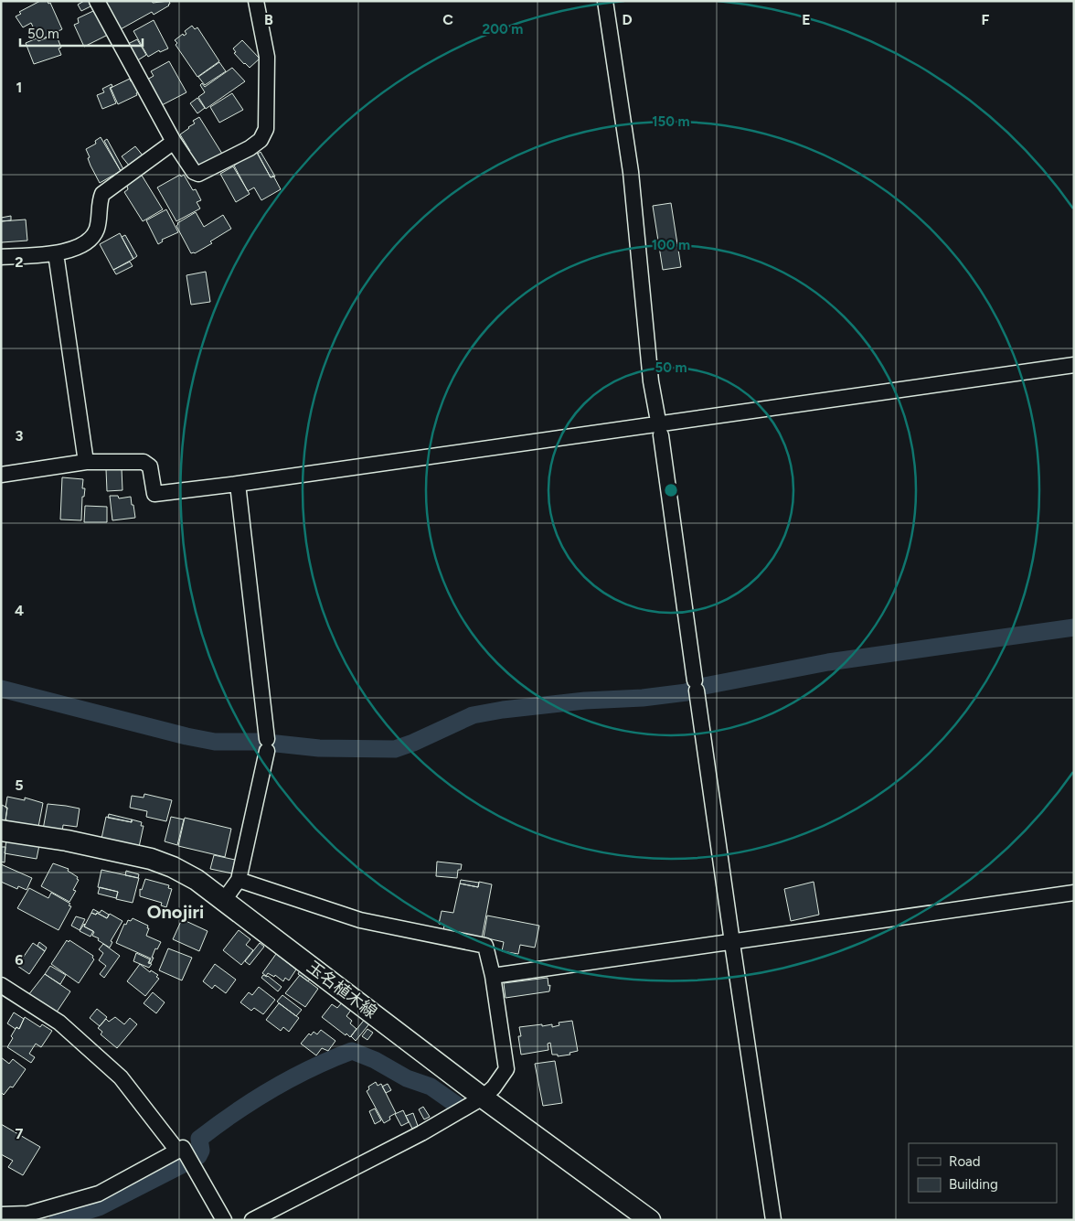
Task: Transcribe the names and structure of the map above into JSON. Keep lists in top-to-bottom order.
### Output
{
  "streets": {
    "main road": ["玉名植木線"]
  },
  "districts": ["Onojiri"],
  "legend": ["Road", "Building"],
  "scale_bar": "50 m",
  "grid": {
    "columns": [
      "B",
      "C",
      "D",
      "E",
      "F"
    ],
    "rows": [
      "1",
      "2",
      "3",
      "4",
      "5",
      "6",
      "7"
    ]
  },
  "rings": [
    "200 m",
    "150 m",
    "100 m",
    "50 m"
  ]
}
